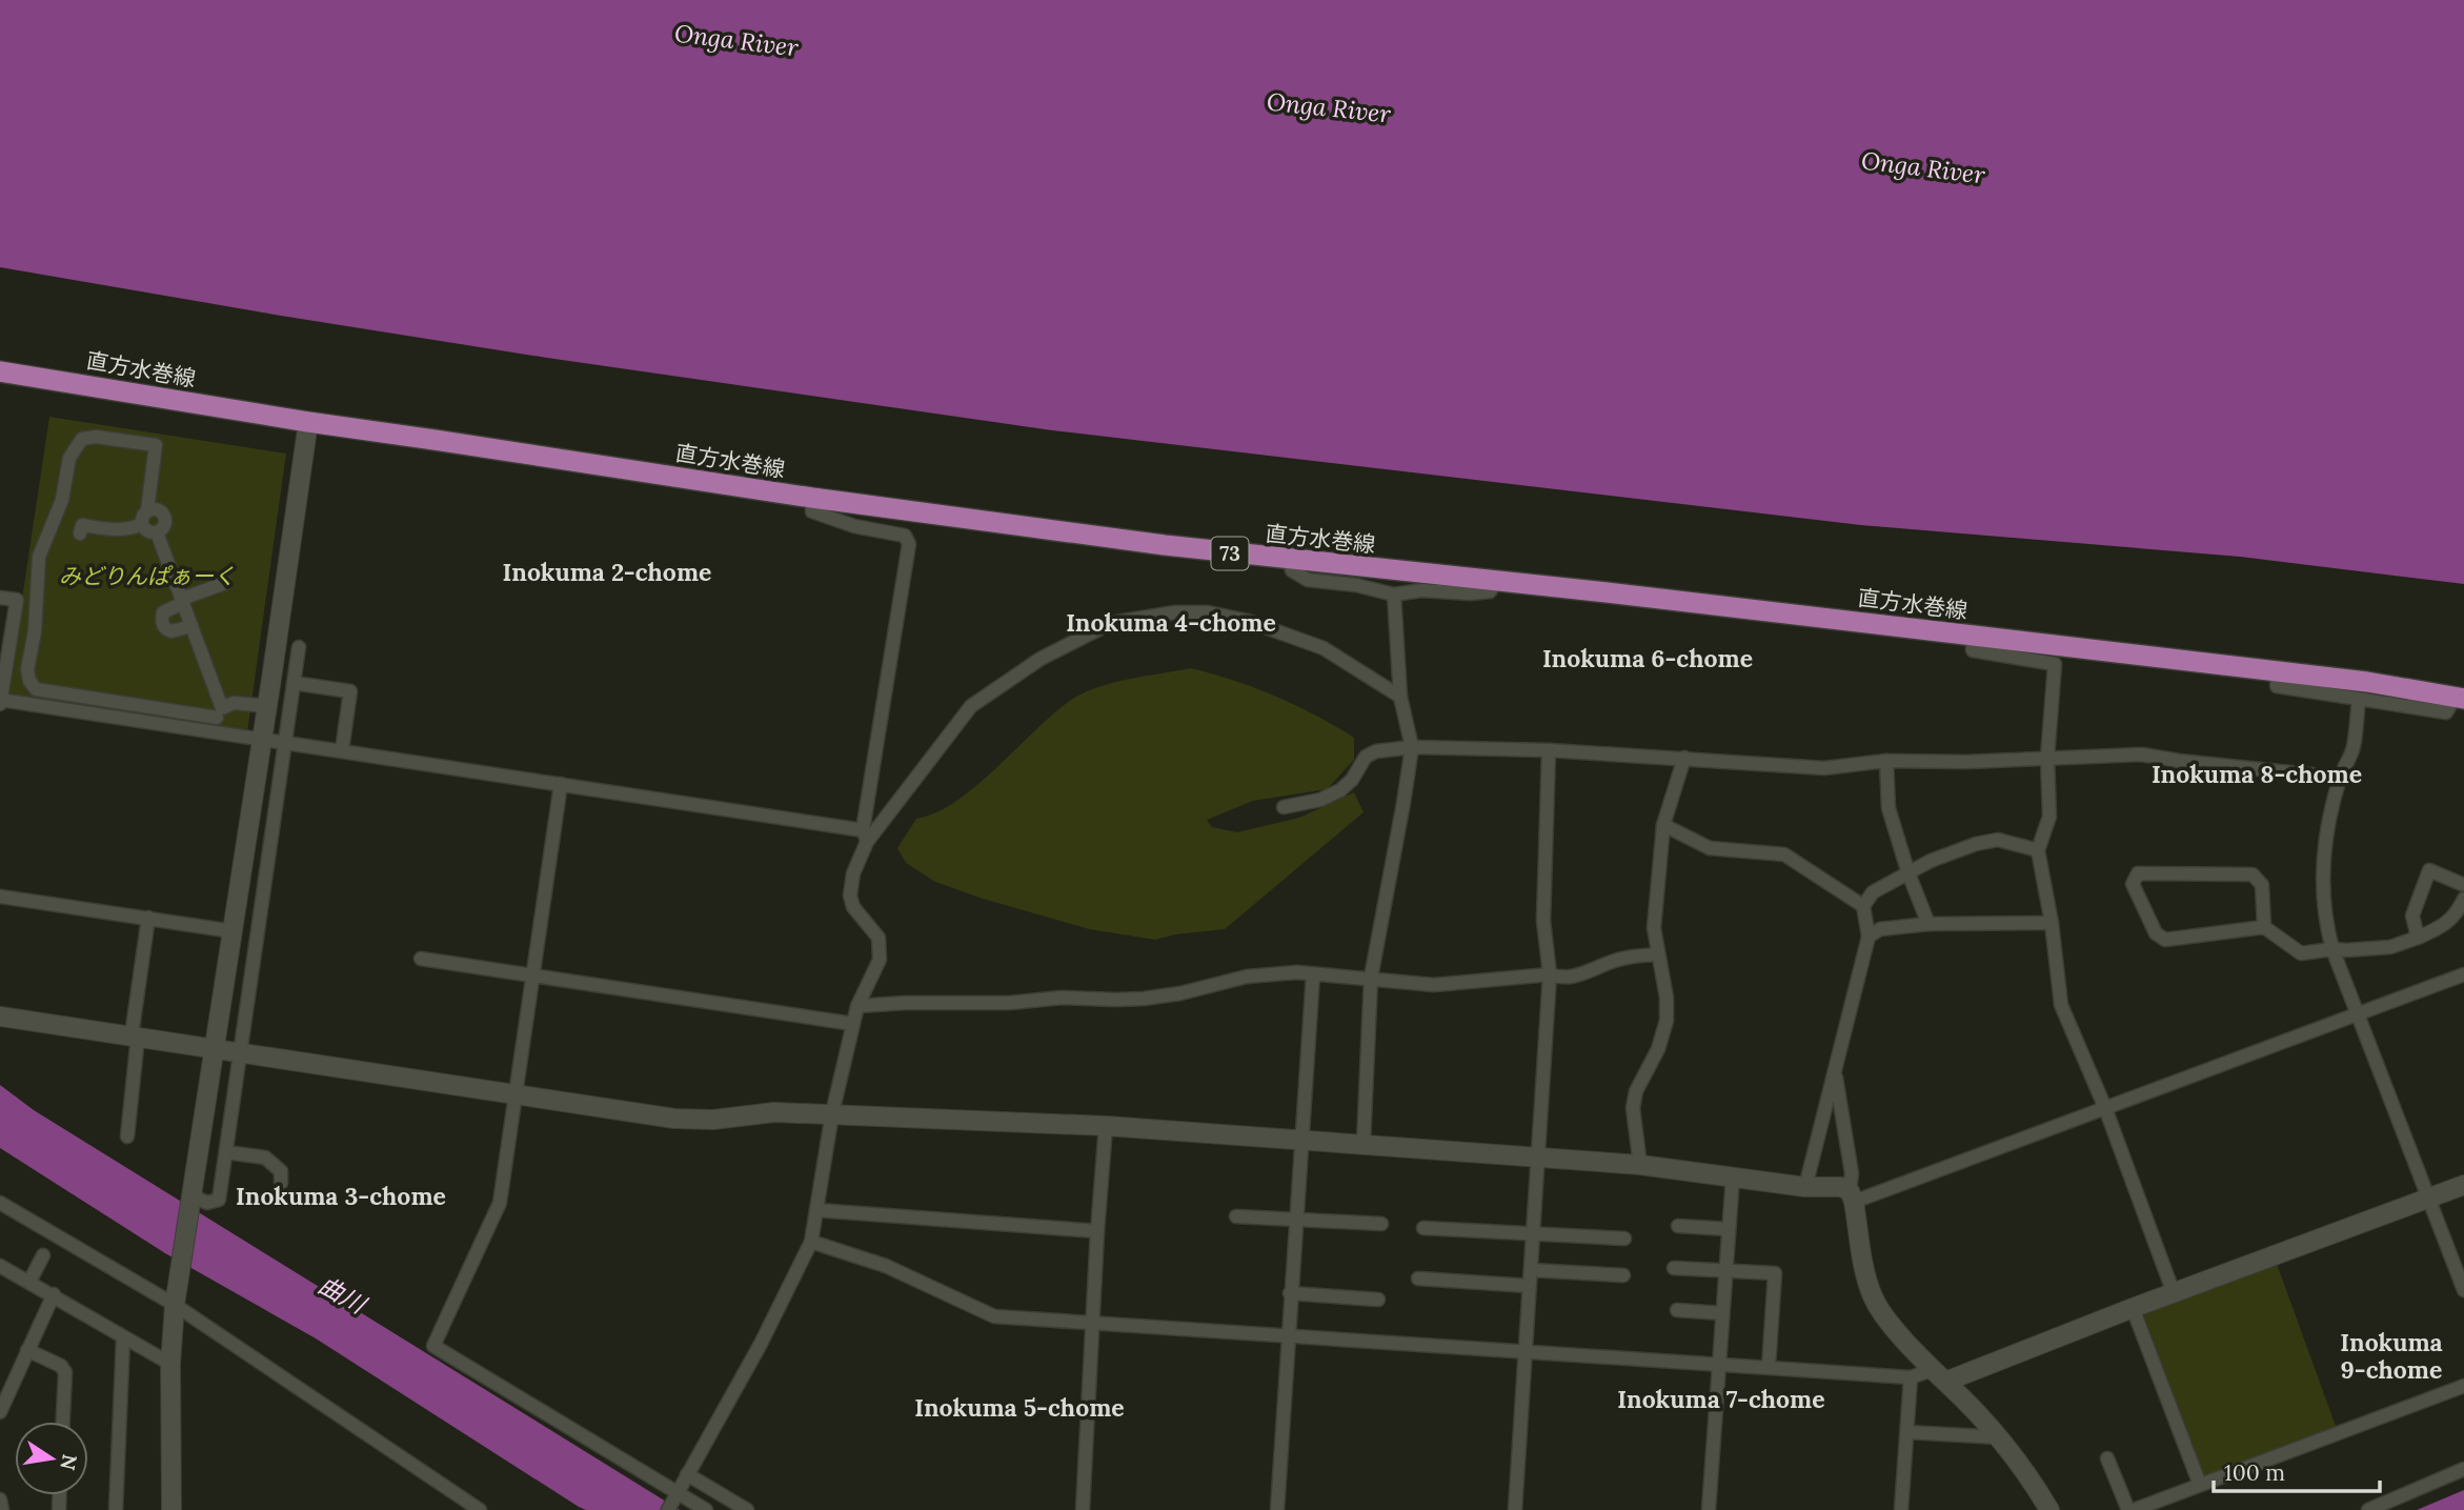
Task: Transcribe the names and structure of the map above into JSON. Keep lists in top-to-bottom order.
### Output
{
  "streets": {
    "main road": ["直方水巻線", "73"]
  },
  "districts": [
    "Inokuma 2-chome",
    "Inokuma 4-chome",
    "Inokuma 6-chome",
    "Inokuma 8-chome",
    "Inokuma 3-chome",
    "Inokuma 9-chome",
    "Inokuma 7-chome",
    "Inokuma 5-chome"
  ],
  "water": ["Onga River", "曲川"],
  "parks": ["みどりんぱぁーく"],
  "scale_bar": "100 m",
  "north": "right"
}
